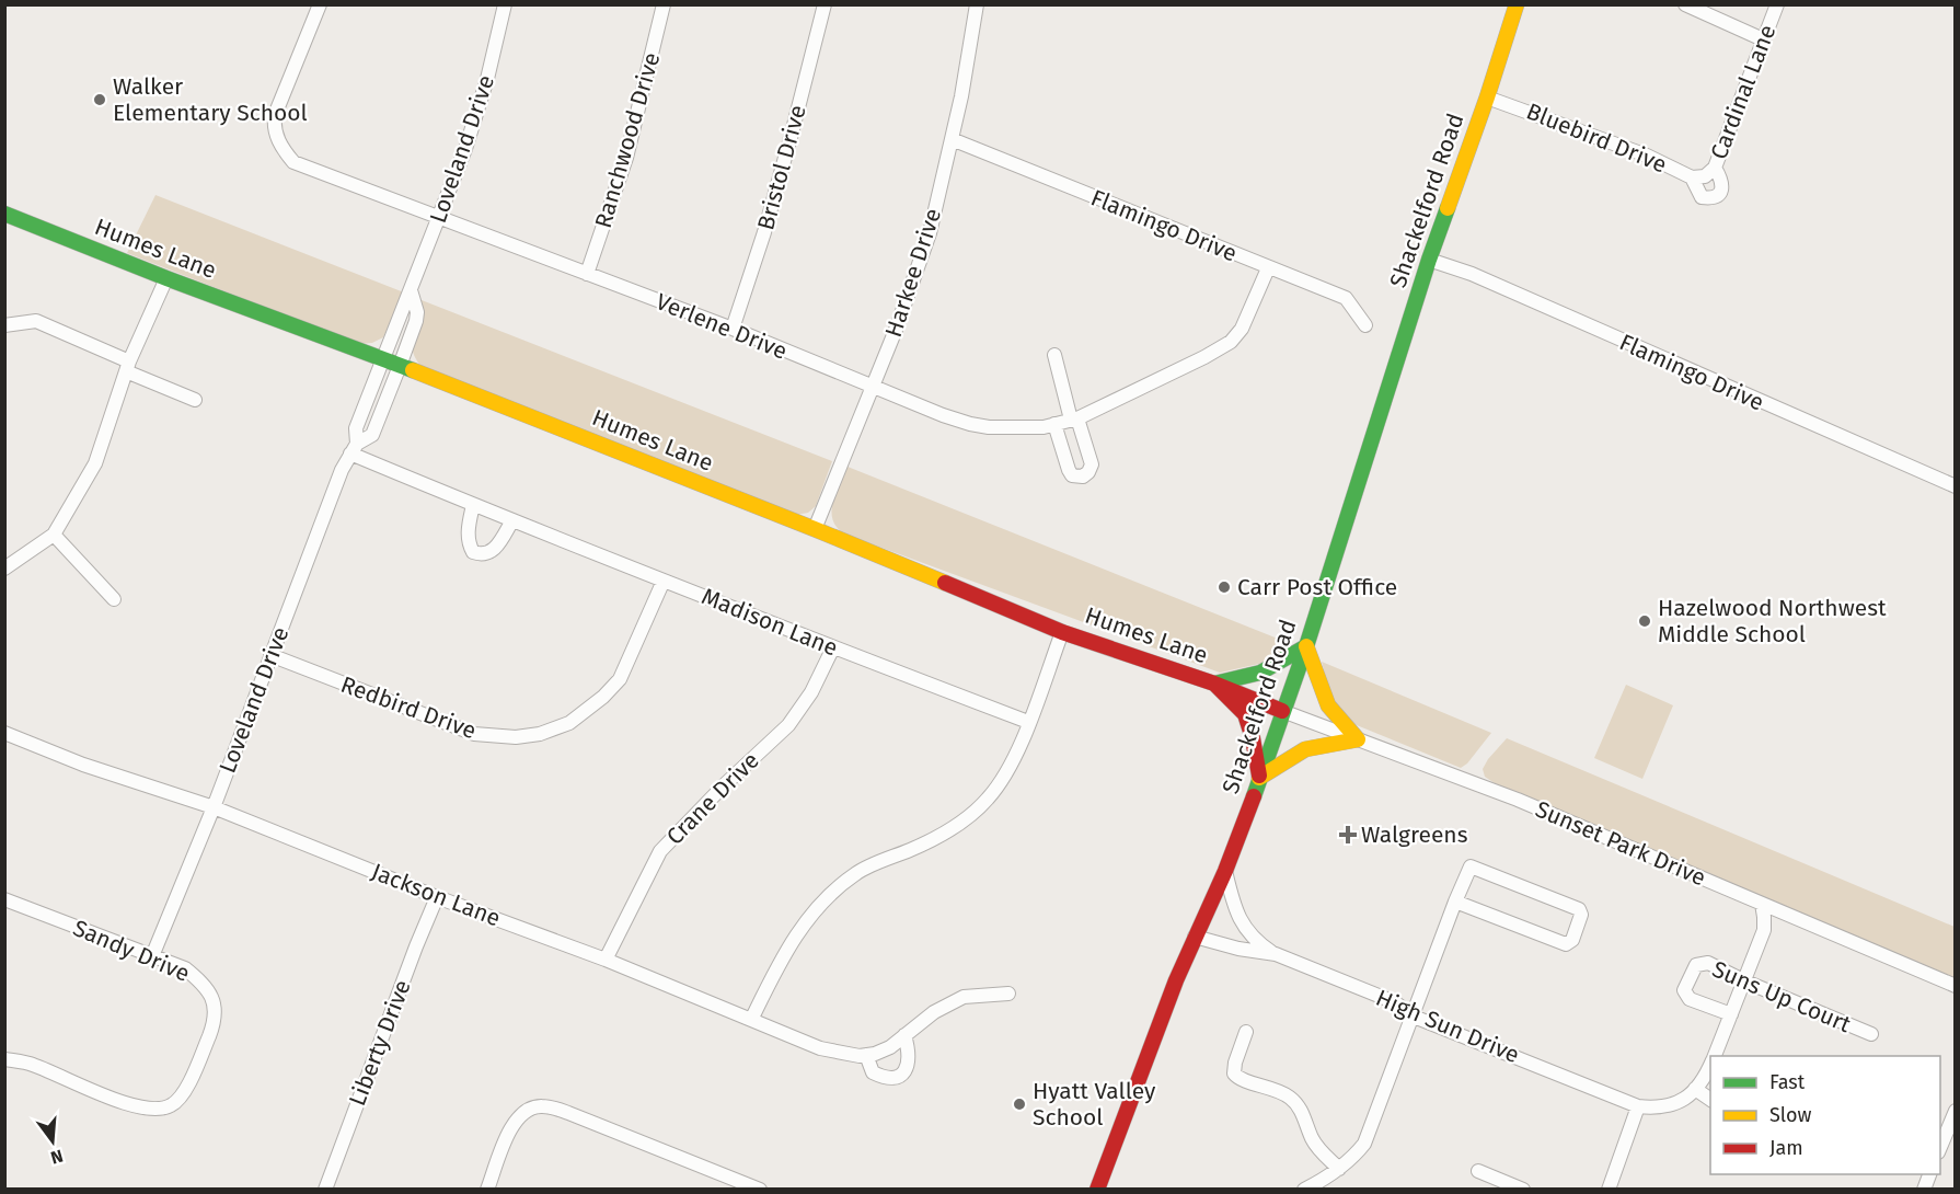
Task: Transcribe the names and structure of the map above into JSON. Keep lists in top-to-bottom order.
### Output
{
  "streets": {
    "main road": ["Shackelford Road", "Humes Lane"],
    "street": [
      "Cardinal Lane",
      "Bluebird Drive",
      "Ranchwood Drive",
      "Loveland Drive",
      "Bristol Drive",
      "Flamingo Drive",
      "Harkee Drive",
      "Verlene Drive",
      "Madison Lane",
      "Redbird Drive",
      "Crane Drive",
      "Sunset Park Drive",
      "Jackson Lane",
      "Sandy Drive",
      "Suns Up Court",
      "High Sun Drive",
      "Liberty Drive"
    ]
  },
  "crossings": [
    ["Cardinal Lane", "Bluebird Drive"],
    ["Bluebird Drive", "Shackelford Road"],
    ["Ranchwood Drive", "Verlene Drive"],
    ["Loveland Drive", "Humes Lane"],
    ["Loveland Drive", "Verlene Drive"],
    ["Loveland Drive", "Madison Lane"],
    ["Loveland Drive", "Redbird Drive"],
    ["Loveland Drive", "Jackson Lane"],
    ["Loveland Drive", "Sandy Drive"],
    ["Bristol Drive", "Verlene Drive"],
    ["Shackelford Road", "Flamingo Drive"],
    ["Shackelford Road", "Humes Lane"],
    ["Shackelford Road", "Sunset Park Drive"],
    ["Shackelford Road", "High Sun Drive"],
    ["Flamingo Drive", "Harkee Drive"],
    ["Flamingo Drive", "Verlene Drive"],
    ["Humes Lane", "Harkee Drive"],
    ["Humes Lane", "Sunset Park Drive"],
    ["Harkee Drive", "Verlene Drive"],
    ["Madison Lane", "Redbird Drive"],
    ["Madison Lane", "Crane Drive"],
    ["Crane Drive", "Jackson Lane"],
    ["Sunset Park Drive", "High Sun Drive"],
    ["Jackson Lane", "Liberty Drive"],
    ["Suns Up Court", "High Sun Drive"]
  ],
  "places": {
    "other": [
      "Walker Elementary School",
      "Carr Post Office",
      "Hazelwood Northwest Middle School",
      "Hyatt Valley School"
    ],
    "health": ["Walgreens"]
  },
  "legend": ["Fast", "Slow", "Jam"],
  "north": "bottom"
}
